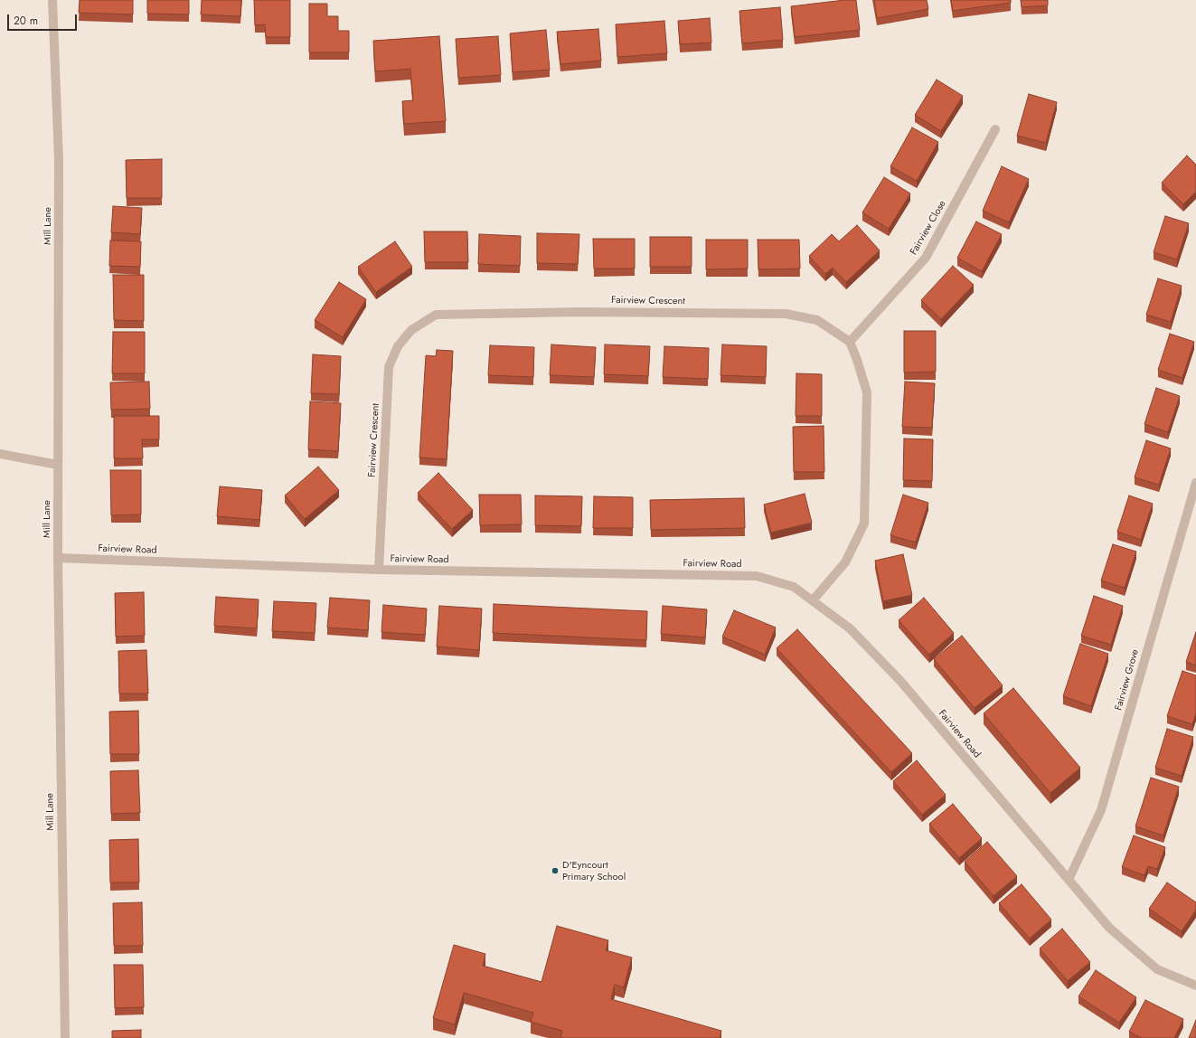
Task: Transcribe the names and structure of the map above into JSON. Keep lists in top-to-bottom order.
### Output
{
  "streets": {
    "street": [
      "Mill Lane",
      "Fairview Close",
      "Fairview Crescent",
      "Fairview Road",
      "Fairview Grove"
    ]
  },
  "crossings": [
    ["Mill Lane", "Fairview Road"],
    ["Fairview Close", "Fairview Crescent"],
    ["Fairview Crescent", "Fairview Road"],
    ["Fairview Road", "Fairview Grove"]
  ],
  "places": ["D'Eyncourt Primary School"],
  "scale_bar": "20 m"
}
